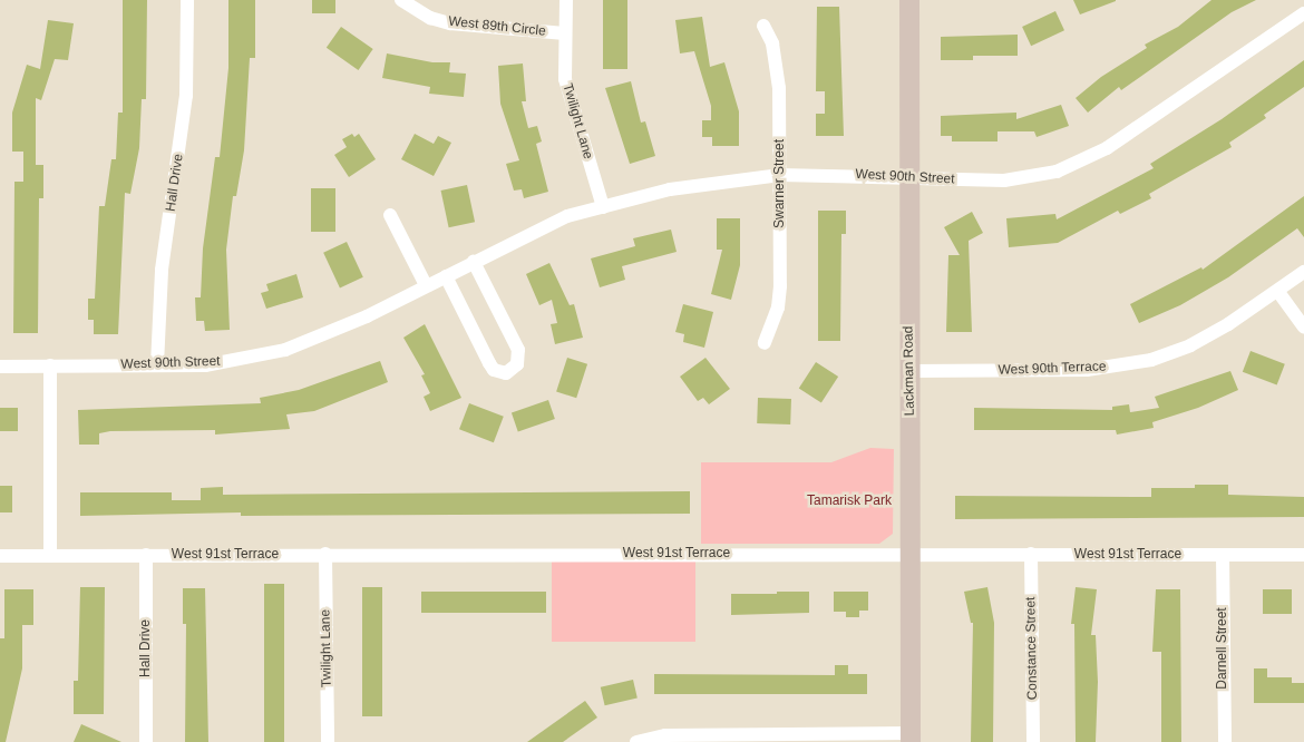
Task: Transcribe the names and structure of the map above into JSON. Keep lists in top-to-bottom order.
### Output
{
  "streets": {
    "main road": ["Lackman Road"],
    "street": [
      "West 89th Circle",
      "Twilight Lane",
      "West 90th Street",
      "Hall Drive",
      "Swarner Street",
      "West 90th Terrace",
      "West 91st Terrace",
      "Constance Street",
      "Darnell Street"
    ]
  },
  "crossings": [
    ["West 89th Circle", "Twilight Lane"],
    ["Twilight Lane", "West 90th Street"],
    ["Twilight Lane", "West 91st Terrace"],
    ["West 90th Street", "Hall Drive"],
    ["West 90th Street", "Swarner Street"],
    ["West 90th Street", "Lackman Road"],
    ["Hall Drive", "West 91st Terrace"],
    ["West 90th Terrace", "Lackman Road"],
    ["Lackman Road", "West 91st Terrace"],
    ["West 91st Terrace", "Constance Street"],
    ["West 91st Terrace", "Darnell Street"]
  ],
  "parks": ["Tamarisk Park"]
}
